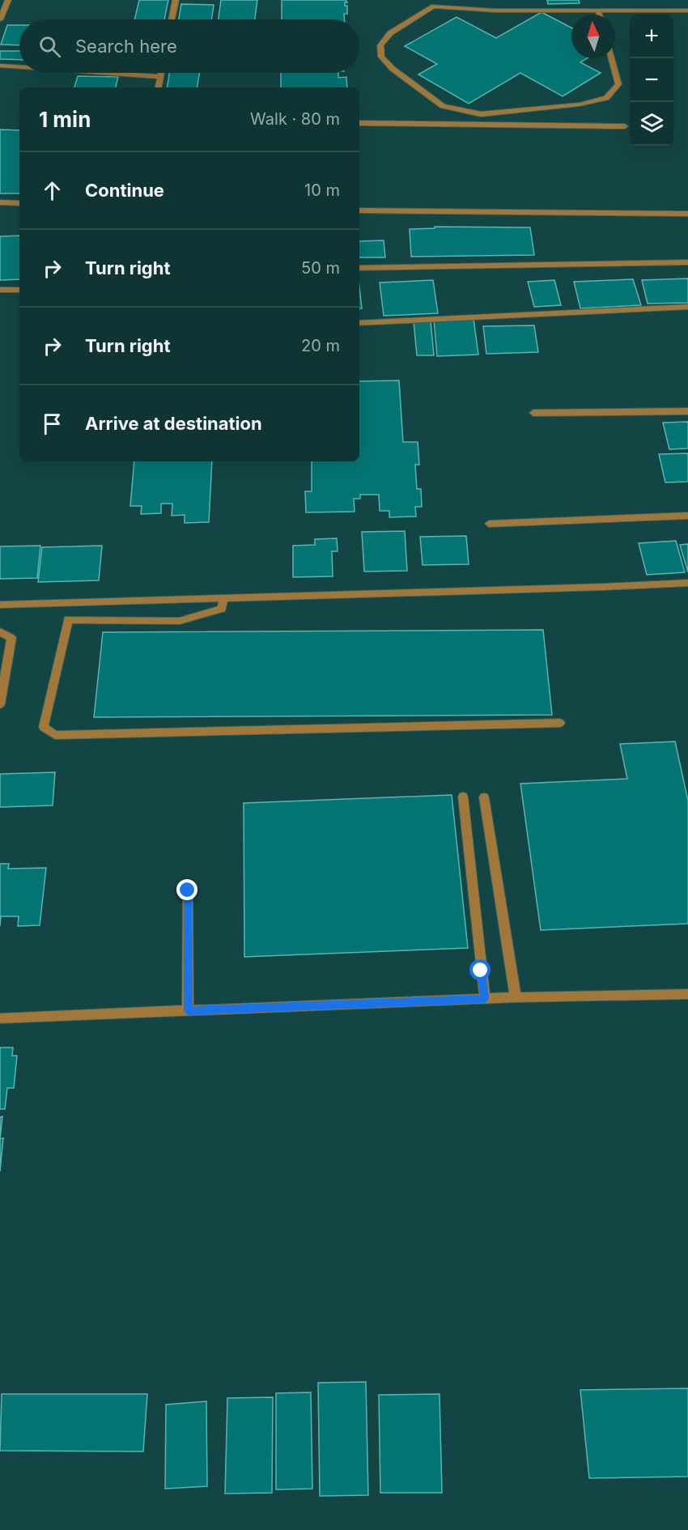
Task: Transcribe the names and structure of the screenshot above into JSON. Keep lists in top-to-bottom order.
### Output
{
  "north": "top",
  "page": {
    "map_buttons": ["+", "−"],
    "search": "Search here",
    "heading": ["1 min", "Walk · 80 m"],
    "list": [
      ["Continue", "10 m"],
      ["Turn right", "50 m"],
      ["Turn right", "20 m"],
      "Arrive at destination"
    ]
  }
}
